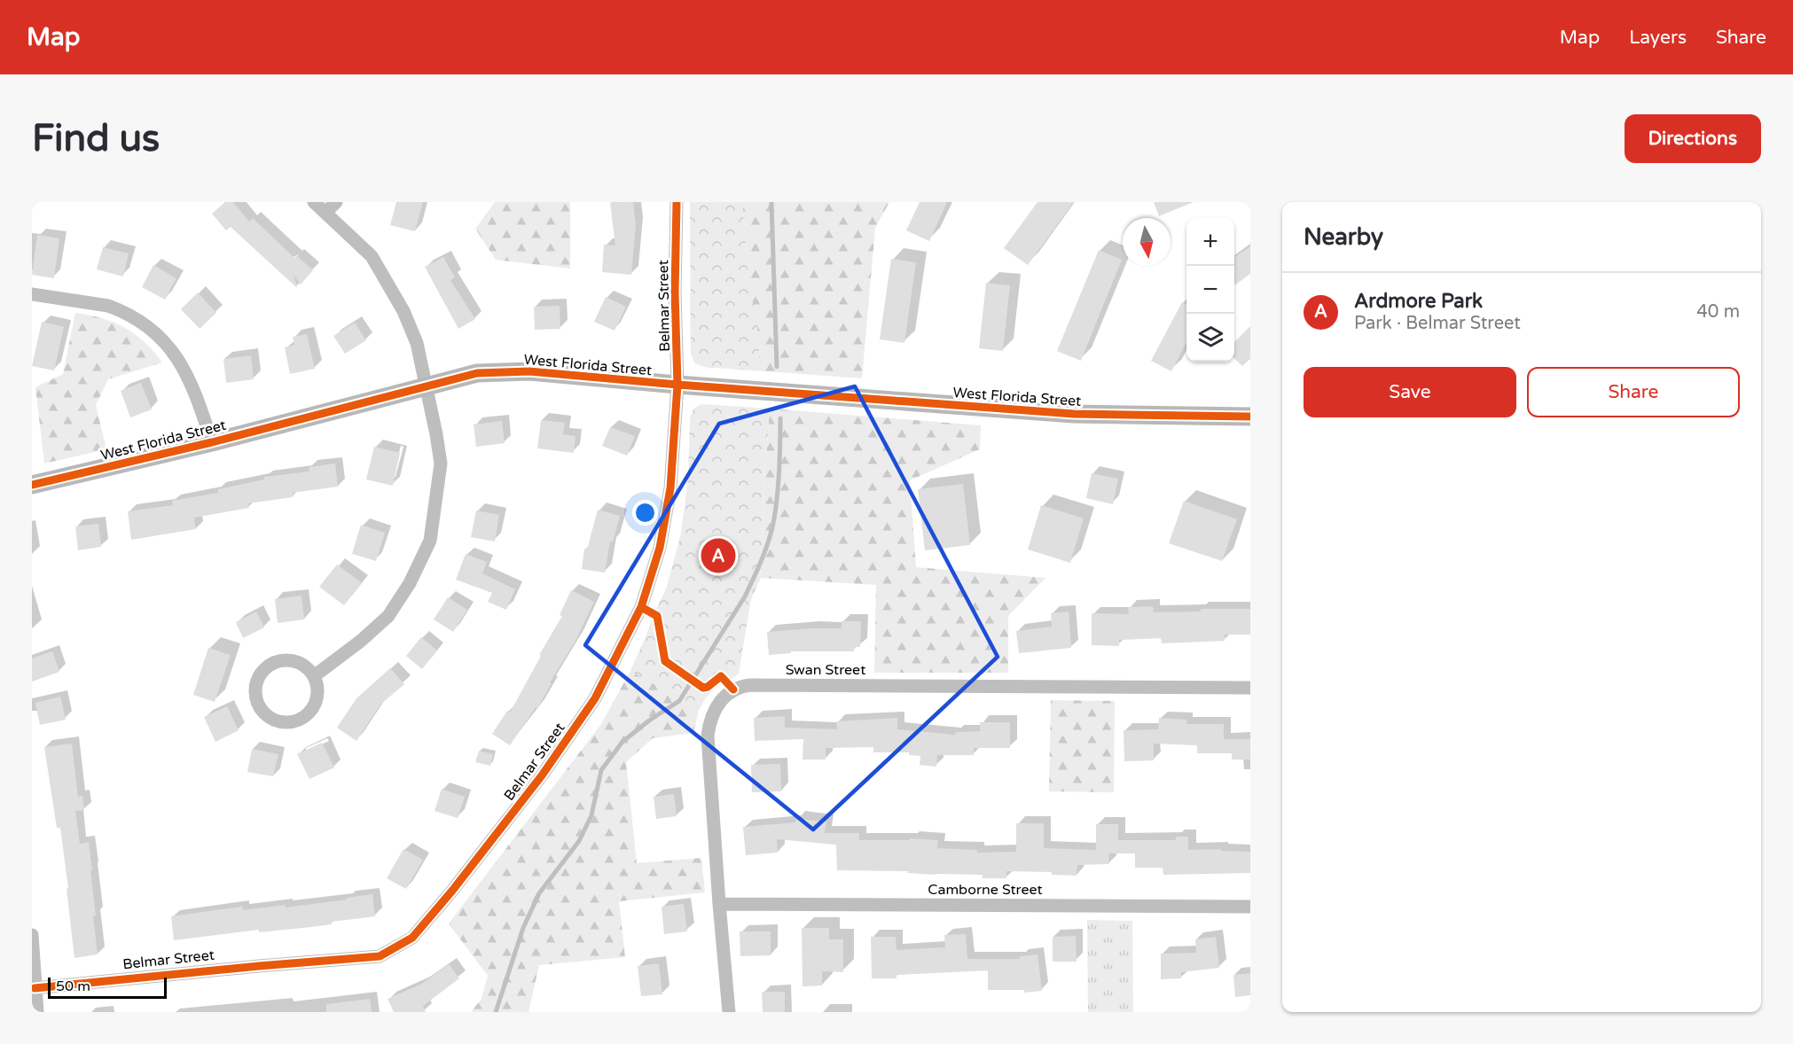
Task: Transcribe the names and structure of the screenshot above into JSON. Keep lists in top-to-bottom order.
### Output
{
  "streets": {
    "street": [
      "Belmar Street",
      "West Florida Street",
      "Swan Street",
      "Camborne Street"
    ]
  },
  "crossings": [
    ["Belmar Street", "West Florida Street"],
    ["Swan Street", "Camborne Street"]
  ],
  "scale_bar": "50 m",
  "north": "bottom",
  "page": {
    "header": "Map",
    "nav": ["Map", "Layers", "Share"],
    "buttons": [
      "Directions",
      ["Save", "Share"]
    ],
    "title": "Find us",
    "heading": "Nearby",
    "map_buttons": ["+", "−"],
    "list": [
      {
        "mark": "A",
        "name": "Ardmore Park",
        "note": "Park · Belmar Street",
        "value": "40 m"
      }
    ],
    "pins": "A",
    "scale": "50 m"
  }
}
